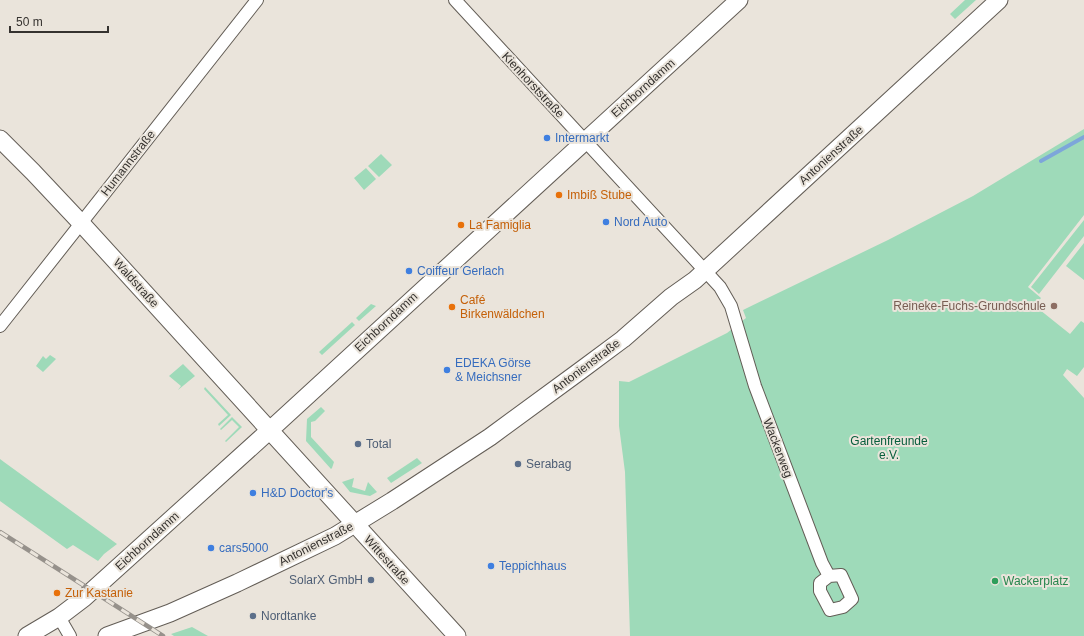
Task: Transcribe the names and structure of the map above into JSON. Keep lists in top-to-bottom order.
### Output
{
  "streets": {
    "main road": [
      "Eichborndamm",
      "Antonienstraße",
      "Waldstraße",
      "Wittestraße"
    ],
    "street": ["Kienhorststraße", "Humannstraße", "Wackerweg"]
  },
  "crossings": [
    ["Kienhorststraße", "Eichborndamm"],
    ["Kienhorststraße", "Antonienstraße"],
    ["Kienhorststraße", "Wackerweg"],
    ["Eichborndamm", "Waldstraße"],
    ["Eichborndamm", "Wittestraße"],
    ["Antonienstraße", "Wittestraße"],
    ["Humannstraße", "Waldstraße"],
    ["Waldstraße", "Wittestraße"]
  ],
  "parks": ["Gartenfreunde e.V."],
  "places": [
    "Intermarkt",
    "Imbiß Stube",
    "Nord Auto",
    "La Famiglia",
    "Coiffeur Gerlach",
    "Reineke-Fuchs-Grundschule",
    "Café Birkenwäldchen",
    "EDEKA Görse & Meichsner",
    "Total",
    "Serabag",
    "H&D Doctor's",
    "cars5000",
    "Teppichhaus",
    "SolarX GmbH",
    "Wackerplatz",
    "Zur Kastanie",
    "Nordtanke"
  ],
  "scale_bar": "50 m"
}
